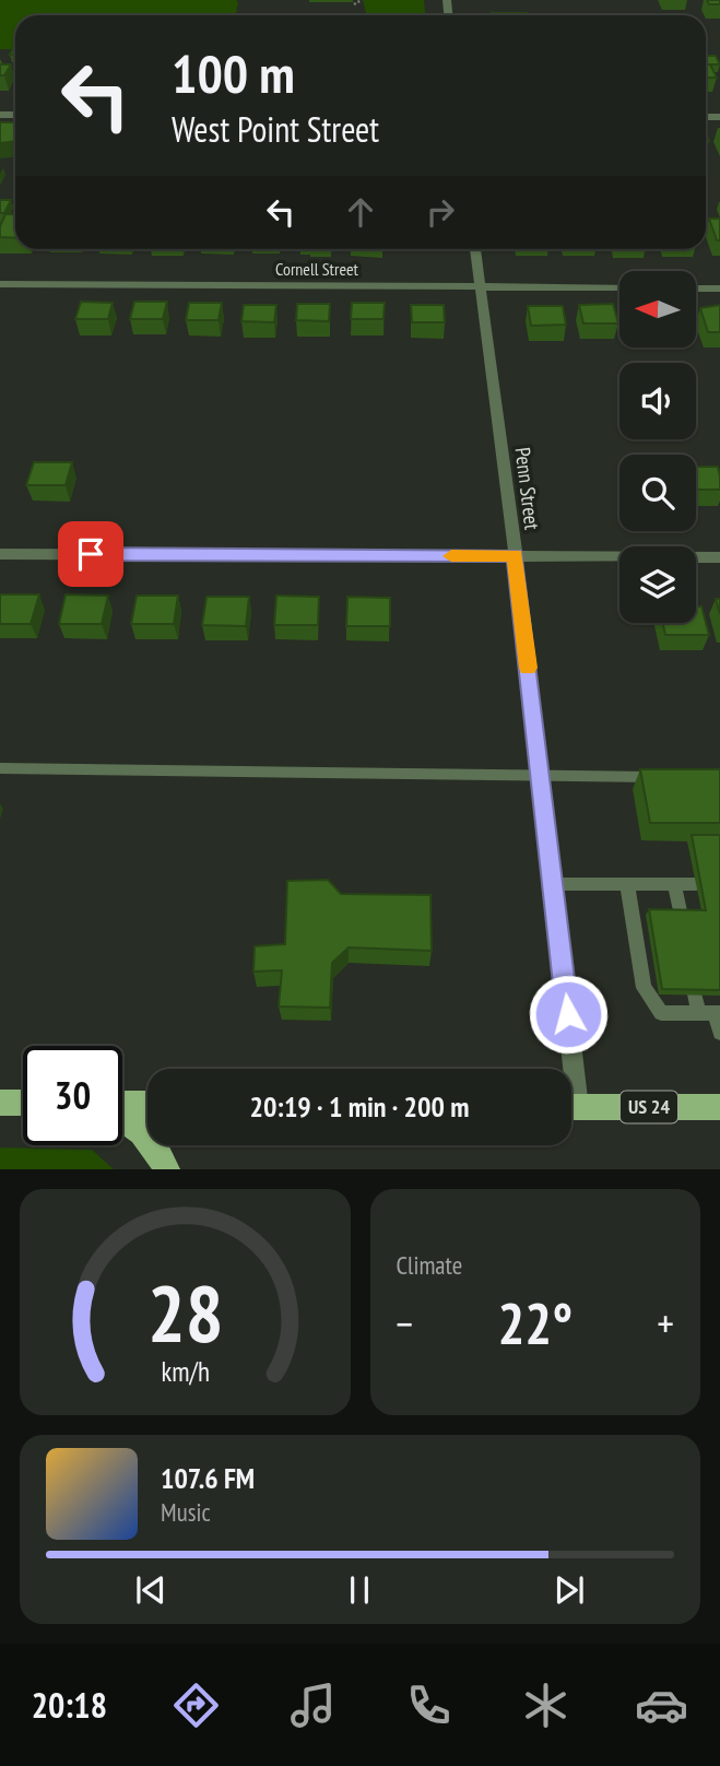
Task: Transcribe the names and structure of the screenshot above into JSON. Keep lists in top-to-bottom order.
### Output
{
  "streets": {
    "main road": ["US 24"],
    "street": ["Cornell Street", "Penn Street"]
  },
  "crossings": [
    ["Cornell Street", "Penn Street"]
  ],
  "north": "left",
  "page": {
    "turn": ["100 m", "West Point Street"],
    "limit": "30",
    "trip": "20:19 · 1 min · 200 m",
    "tile": "Climate",
    "heat": ["−", "22°", "+"],
    "song": ["107.6 FM", "Music"],
    "tabs": "20:18",
    "gauge": ["28", "km/h"]
  }
}
